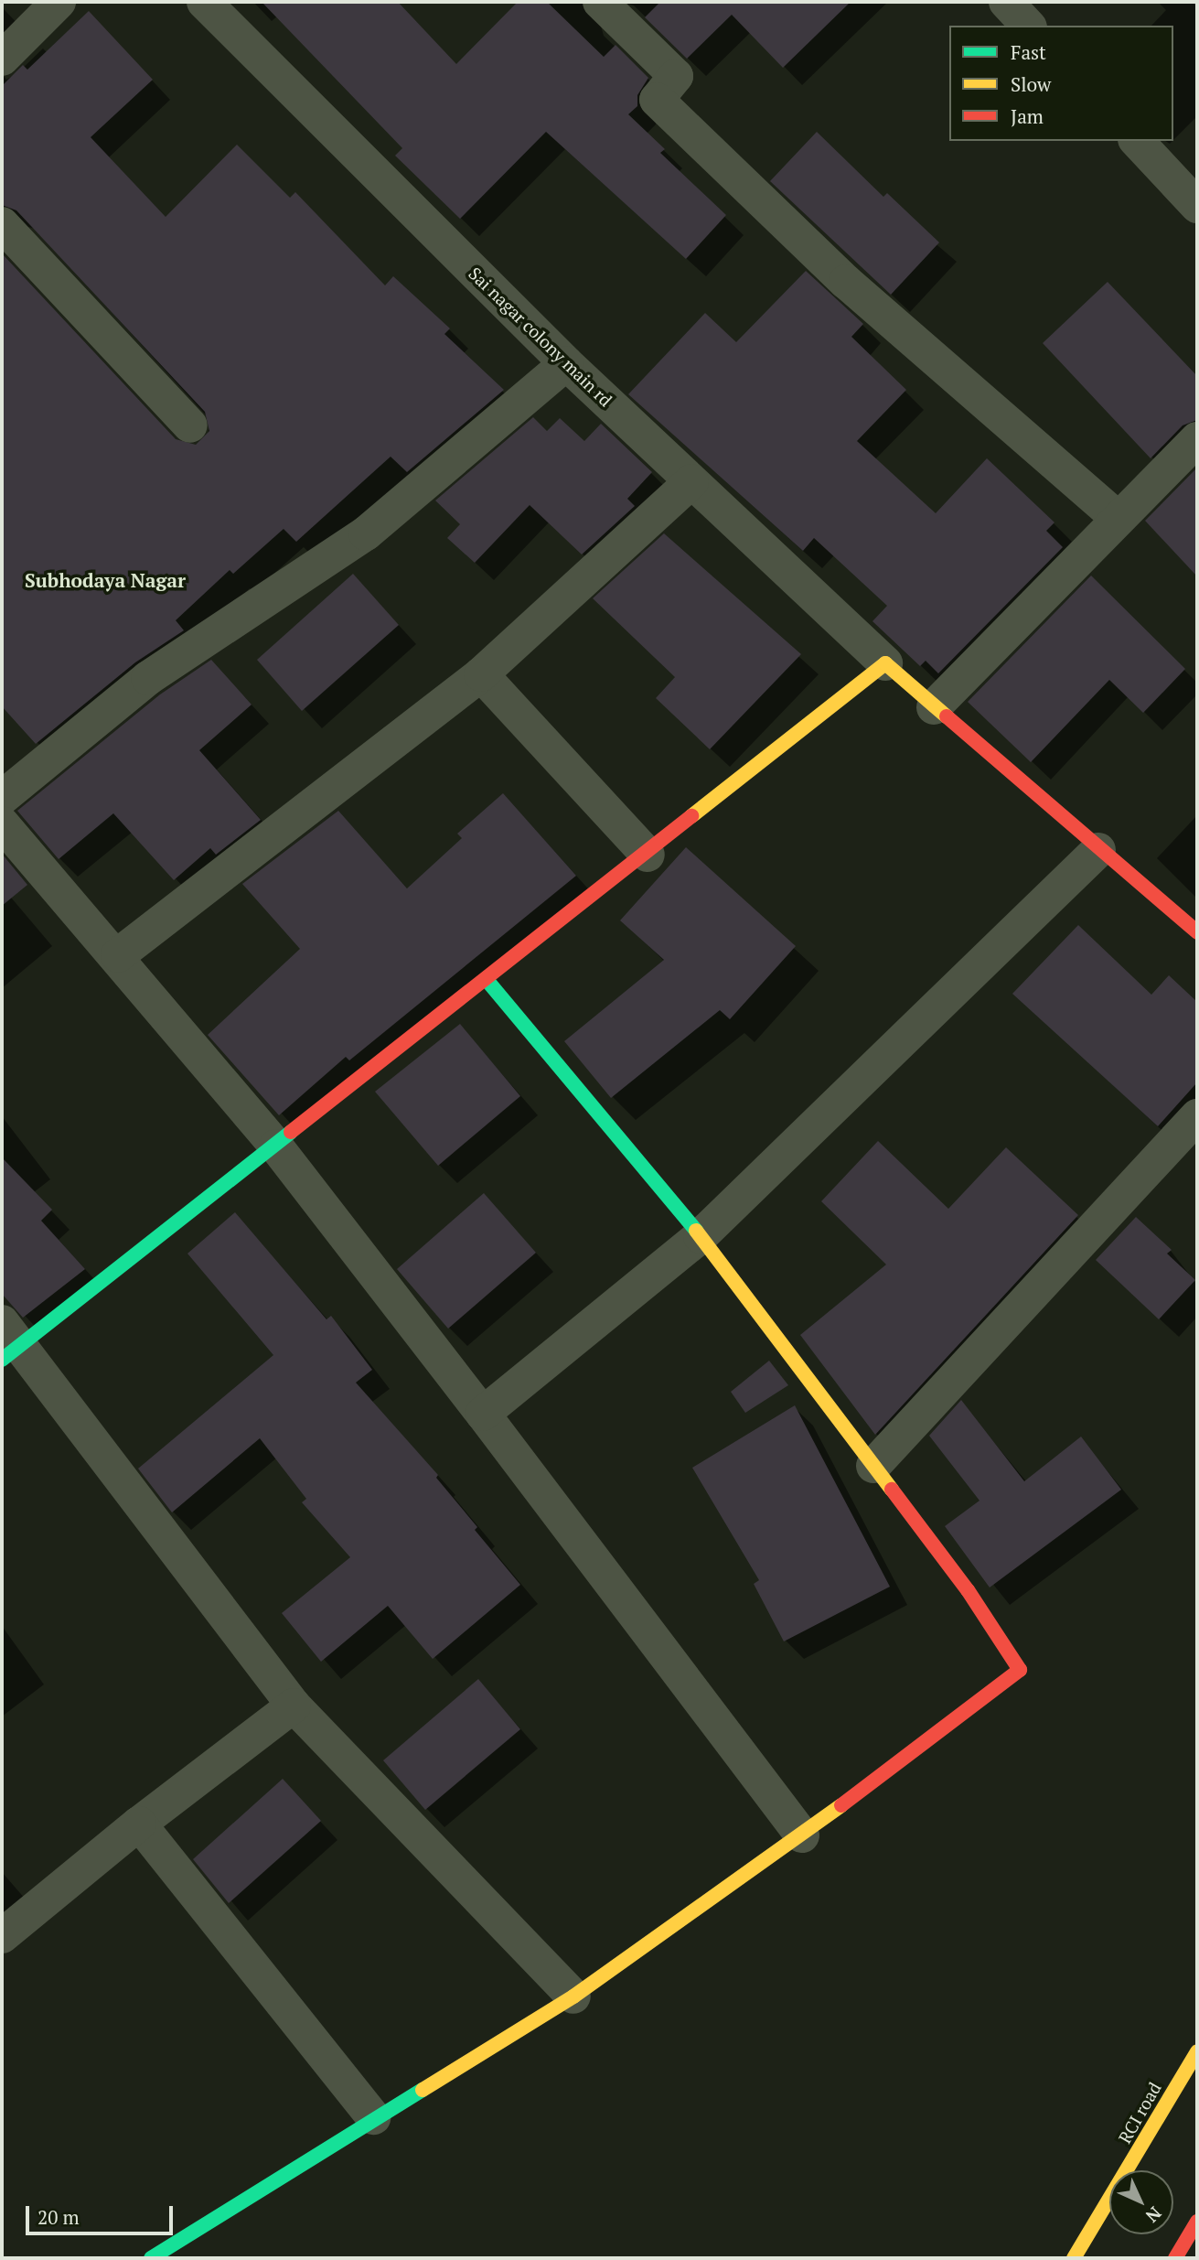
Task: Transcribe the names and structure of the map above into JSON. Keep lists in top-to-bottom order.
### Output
{
  "streets": {
    "street": ["Sai nagar colony main rd", "RCI road"]
  },
  "districts": ["Subhodaya Nagar"],
  "legend": ["Fast", "Slow", "Jam"],
  "scale_bar": "20 m",
  "north": "bottom right"
}
